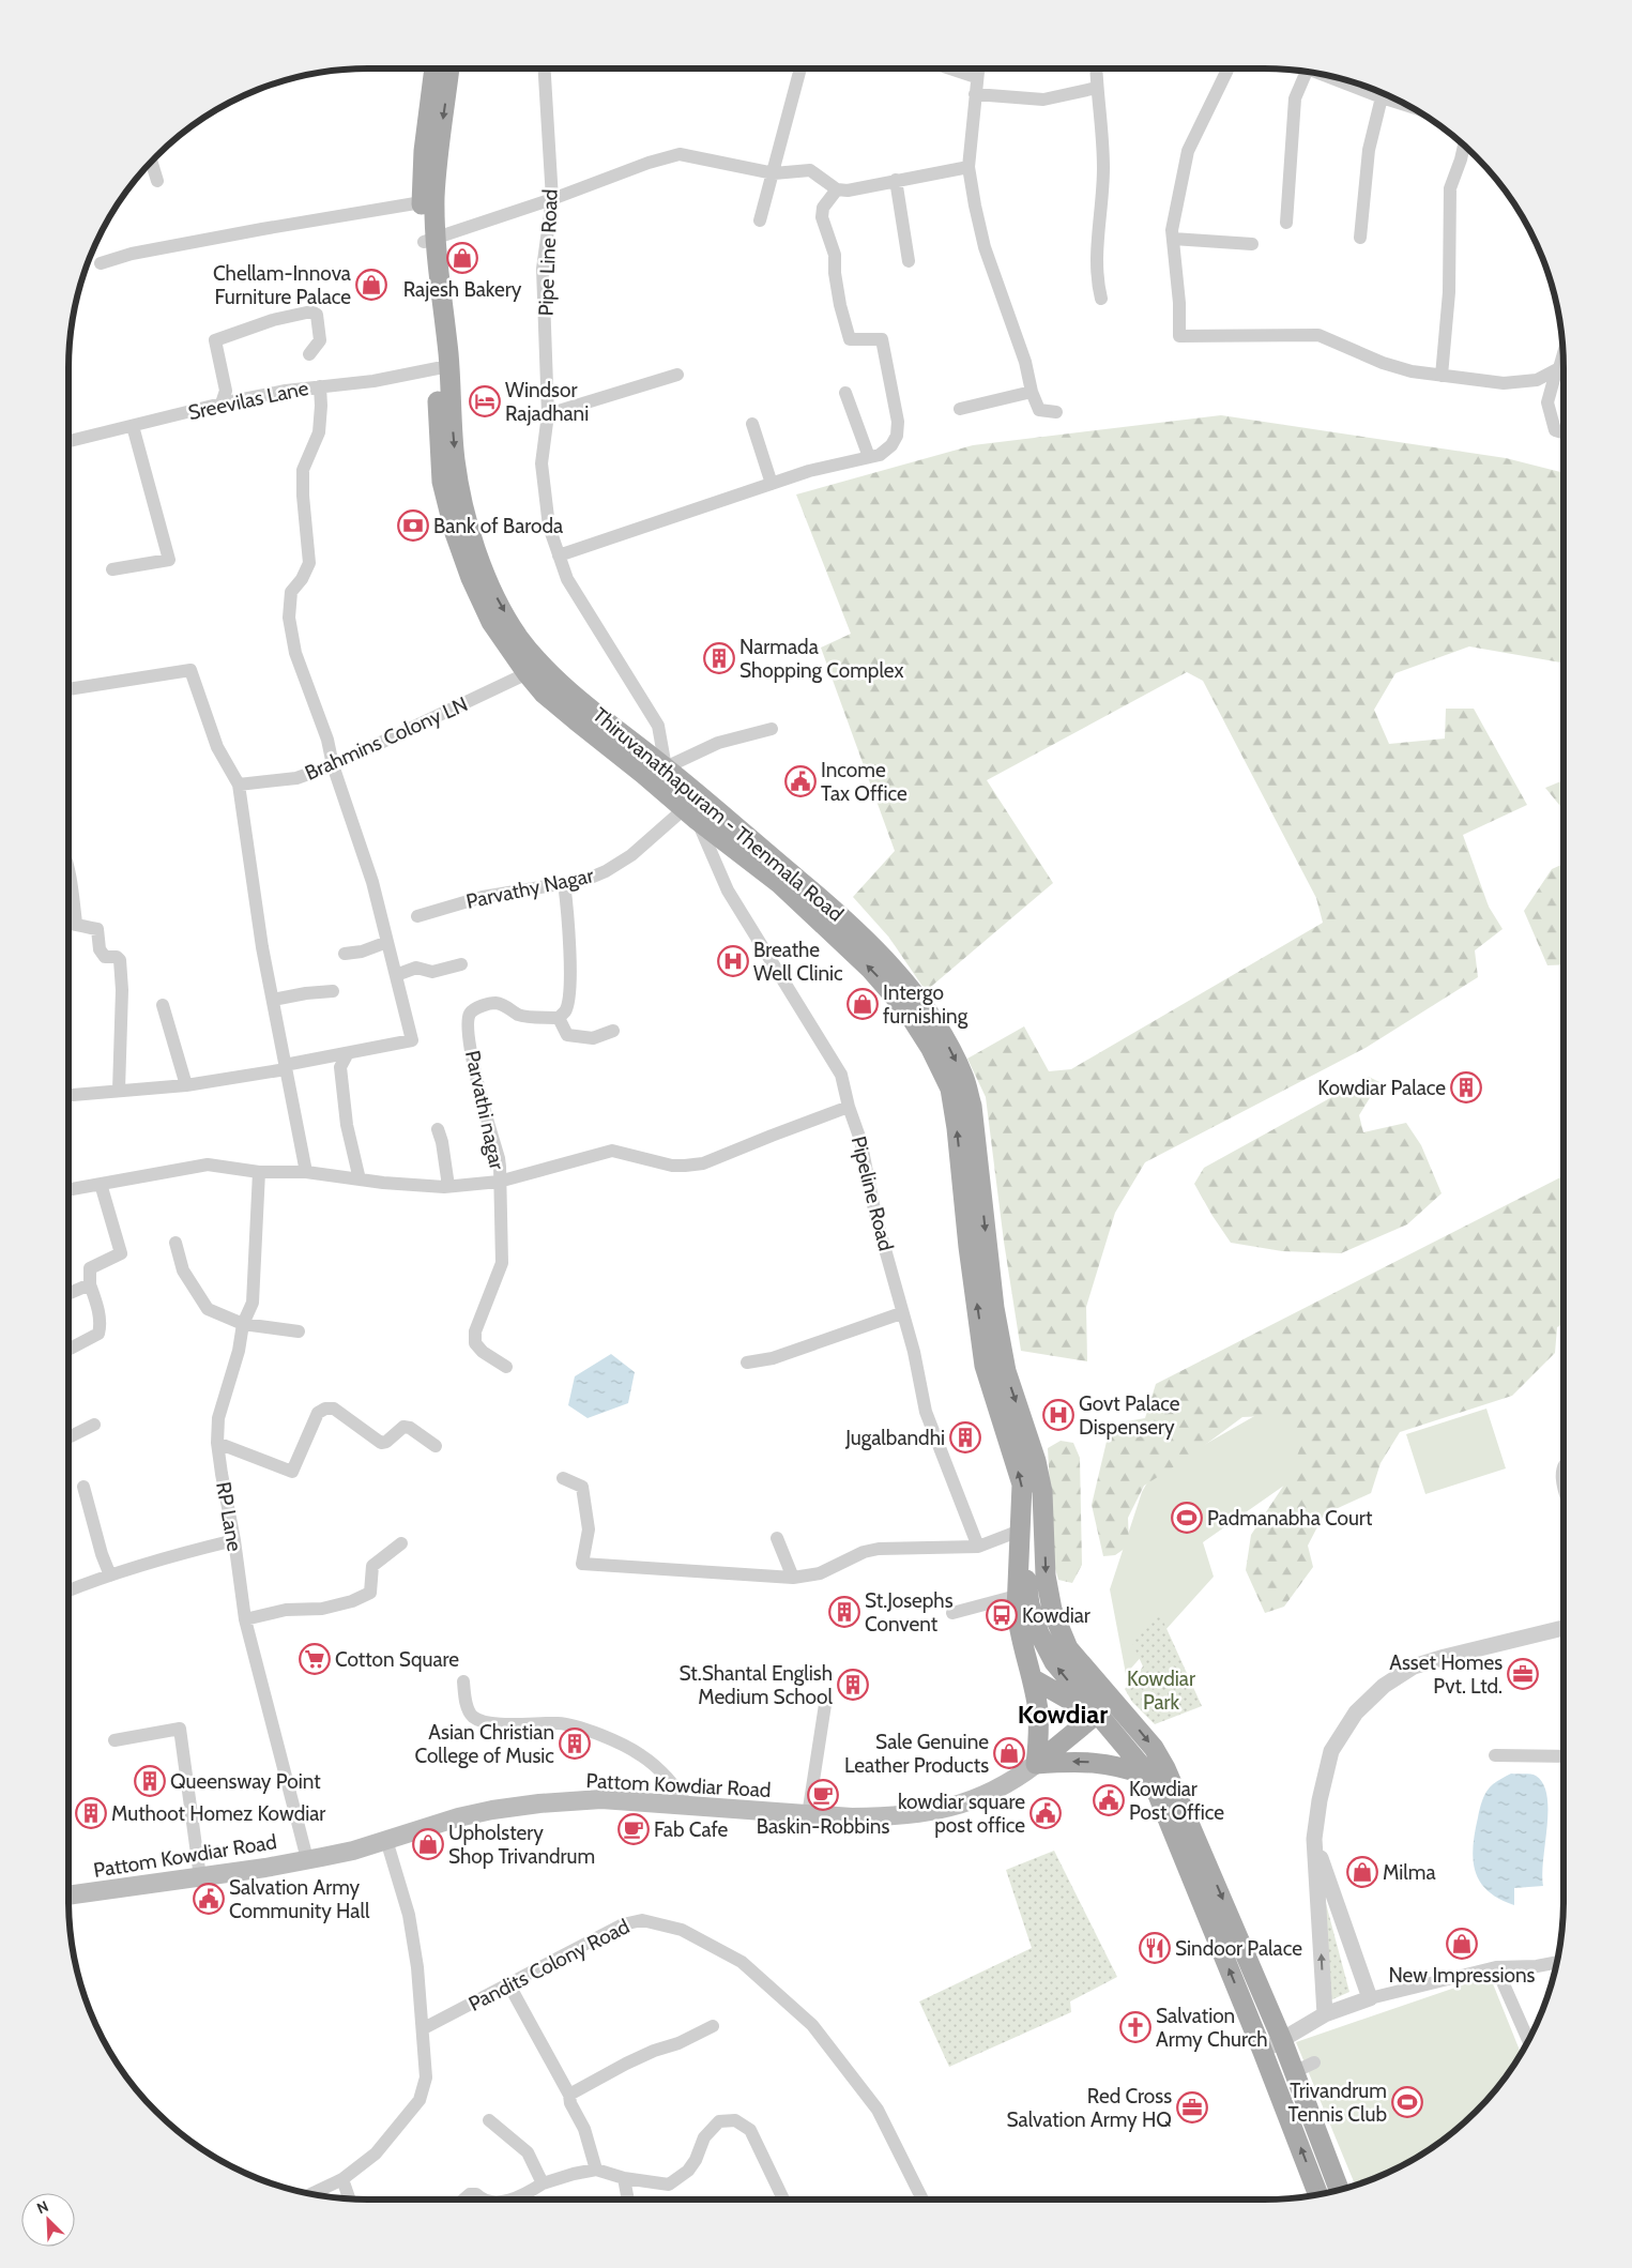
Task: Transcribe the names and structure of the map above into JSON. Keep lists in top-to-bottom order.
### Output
{
  "streets": {
    "main road": ["Thiruvanathapuram - Thenmala Road", "Pattom Kowdiar Road"],
    "street": [
      "Pipe Line Road",
      "Sreevilas Lane",
      "Brahmins Colony LN",
      "Parvathy Nagar",
      "Parvathi nagar",
      "Pipeline Road",
      "RP Lane",
      "Pandits Colony Road"
    ]
  },
  "crossings": [
    ["Pipe Line Road", "Thiruvanathapuram - Thenmala Road"],
    ["Sreevilas Lane", "Thiruvanathapuram - Thenmala Road"],
    ["Brahmins Colony LN", "Thiruvanathapuram - Thenmala Road"],
    ["Thiruvanathapuram - Thenmala Road", "Parvathy Nagar"],
    ["Thiruvanathapuram - Thenmala Road", "Pipeline Road"],
    ["Parvathy Nagar", "Pipeline Road"],
    ["RP Lane", "Pattom Kowdiar Road"]
  ],
  "districts": ["Kowdiar"],
  "parks": ["Kowdiar Park"],
  "places": {
    "shop": [
      "Rajesh Bakery",
      "Chellam-Innova Furniture Palace",
      "Intergo furnishing",
      "Sale Genuine Leather Products",
      "Upholstery Shop Trivandrum",
      "Milma",
      "New Impressions"
    ],
    "hotel": ["Windsor Rajadhani"],
    "bank": ["Bank of Baroda"],
    "building": [
      "Narmada Shopping Complex",
      "Kowdiar Palace",
      "Jugalbandhi",
      "St.Josephs Convent",
      "St.Shantal English Medium School",
      "Asian Christian College of Music",
      "Queensway Point",
      "Muthoot Homez Kowdiar"
    ],
    "public building": [
      "Income Tax Office",
      "Kowdiar Post Office",
      "kowdiar square post office",
      "Salvation Army Community Hall"
    ],
    "hospital": ["Breathe Well Clinic", "Govt Palace Dispensery"],
    "sports": ["Padmanabha Court", "Trivandrum Tennis Club"],
    "bus stop": ["Kowdiar"],
    "supermarket": ["Cotton Square"],
    "office": ["Asset Homes Pvt. Ltd.", "Red Cross Salvation Army HQ"],
    "cafe": ["Baskin-Robbins", "Fab Cafe"],
    "restaurant": ["Sindoor Palace"],
    "church": ["Salvation Army Church"]
  },
  "north": "top left"
}
